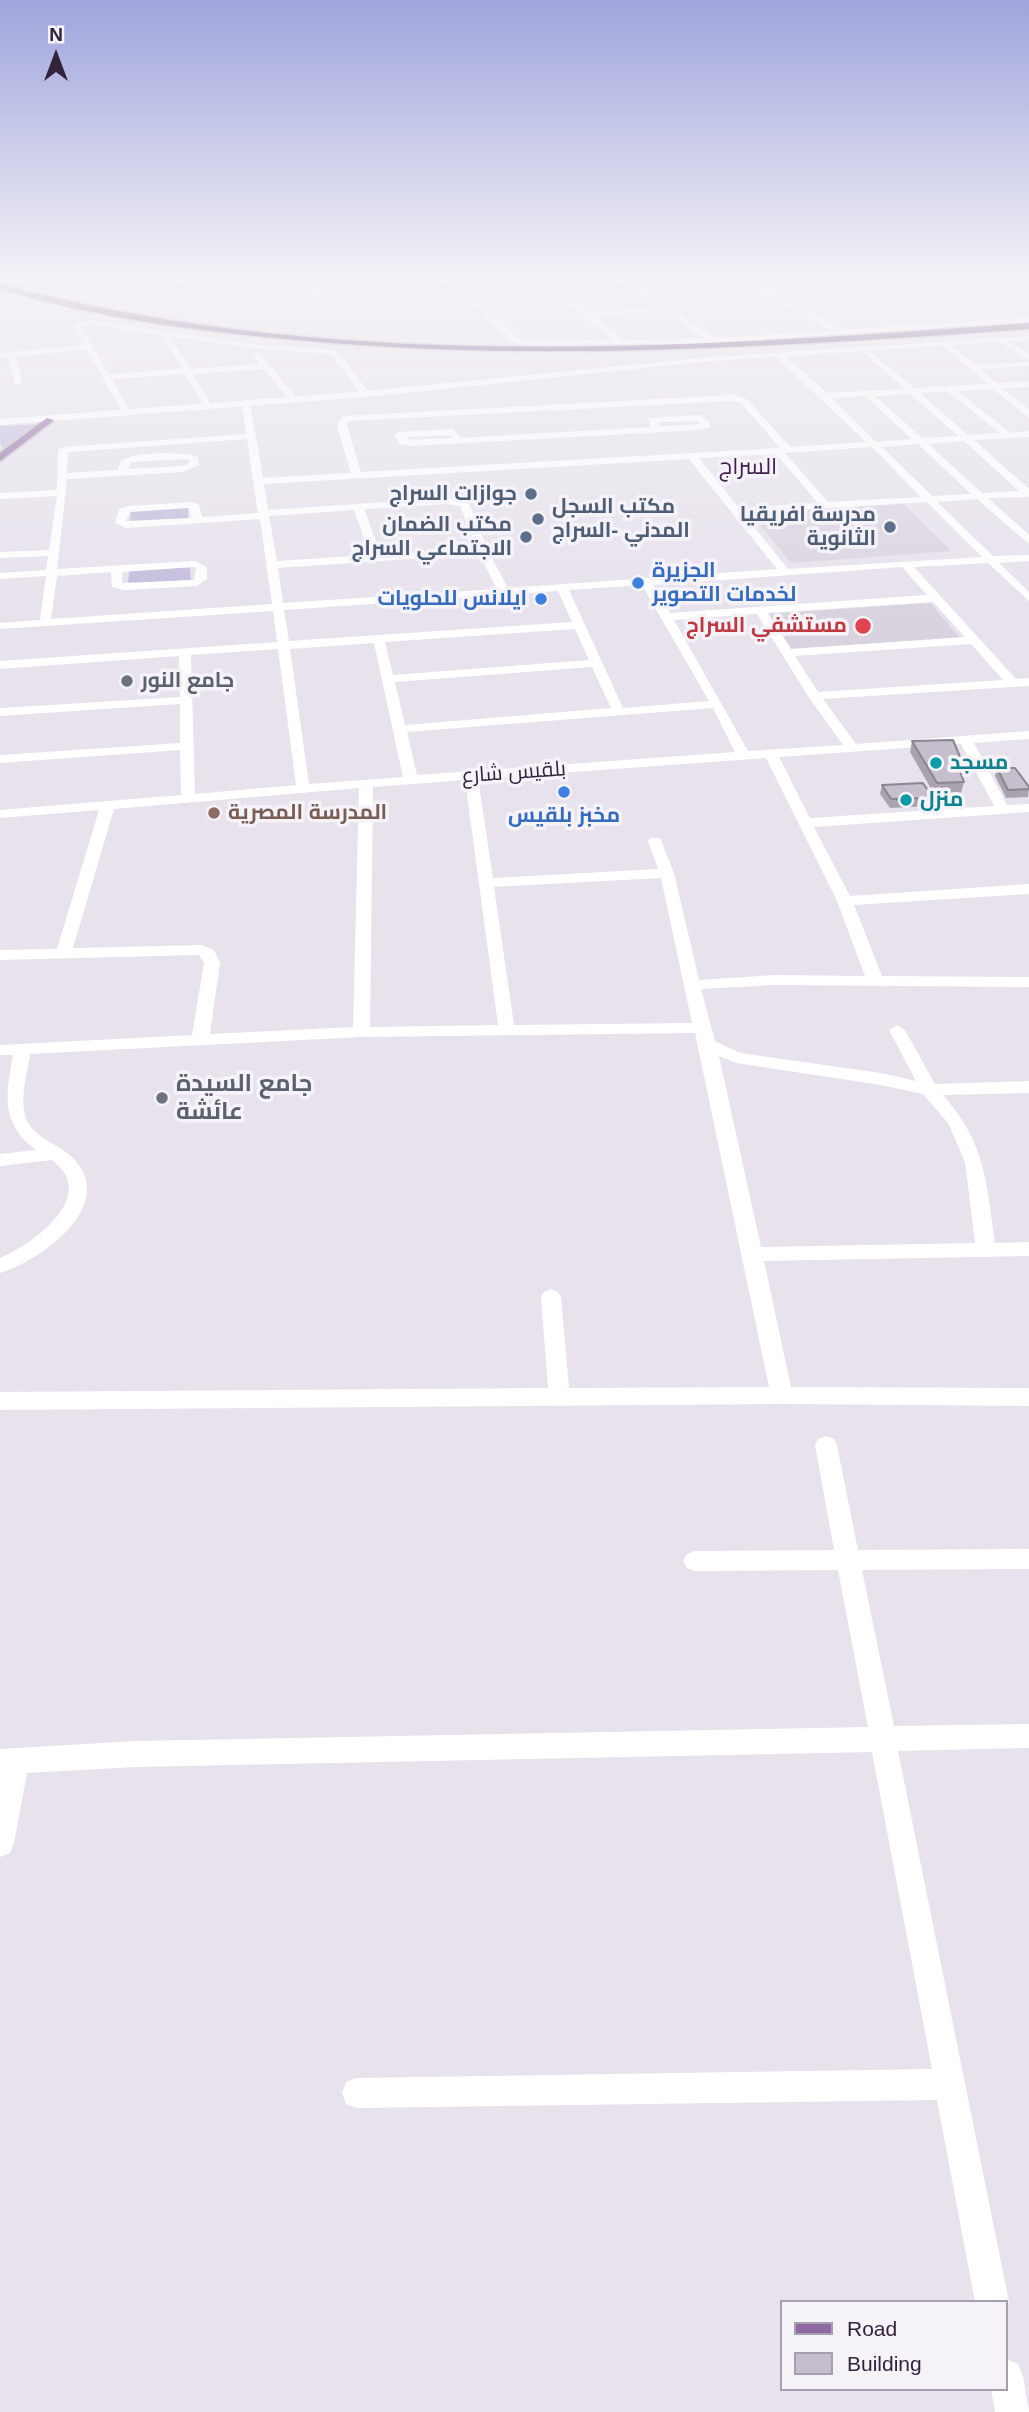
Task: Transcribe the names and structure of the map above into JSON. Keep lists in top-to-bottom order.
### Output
{
  "streets": {
    "street": ["بلقيس شارع"]
  },
  "districts": ["السراج"],
  "places": [
    "جوازات السراج",
    "مكتب السجل المدني -السراج",
    "مدرسة افريقيا الثانوية",
    "مكتب الضمان الاجتماعي السراج",
    "الجزيرة لخدمات التصوير",
    "ايلانس للحلويات",
    "مستشفي السراج",
    "جامع النور",
    "مسجد",
    "مخبز بلقيس",
    "منزل",
    "المدرسة المصرية",
    "جامع السيدة عائشة"
  ],
  "legend": ["Road", "Building"],
  "north": "top"
}
